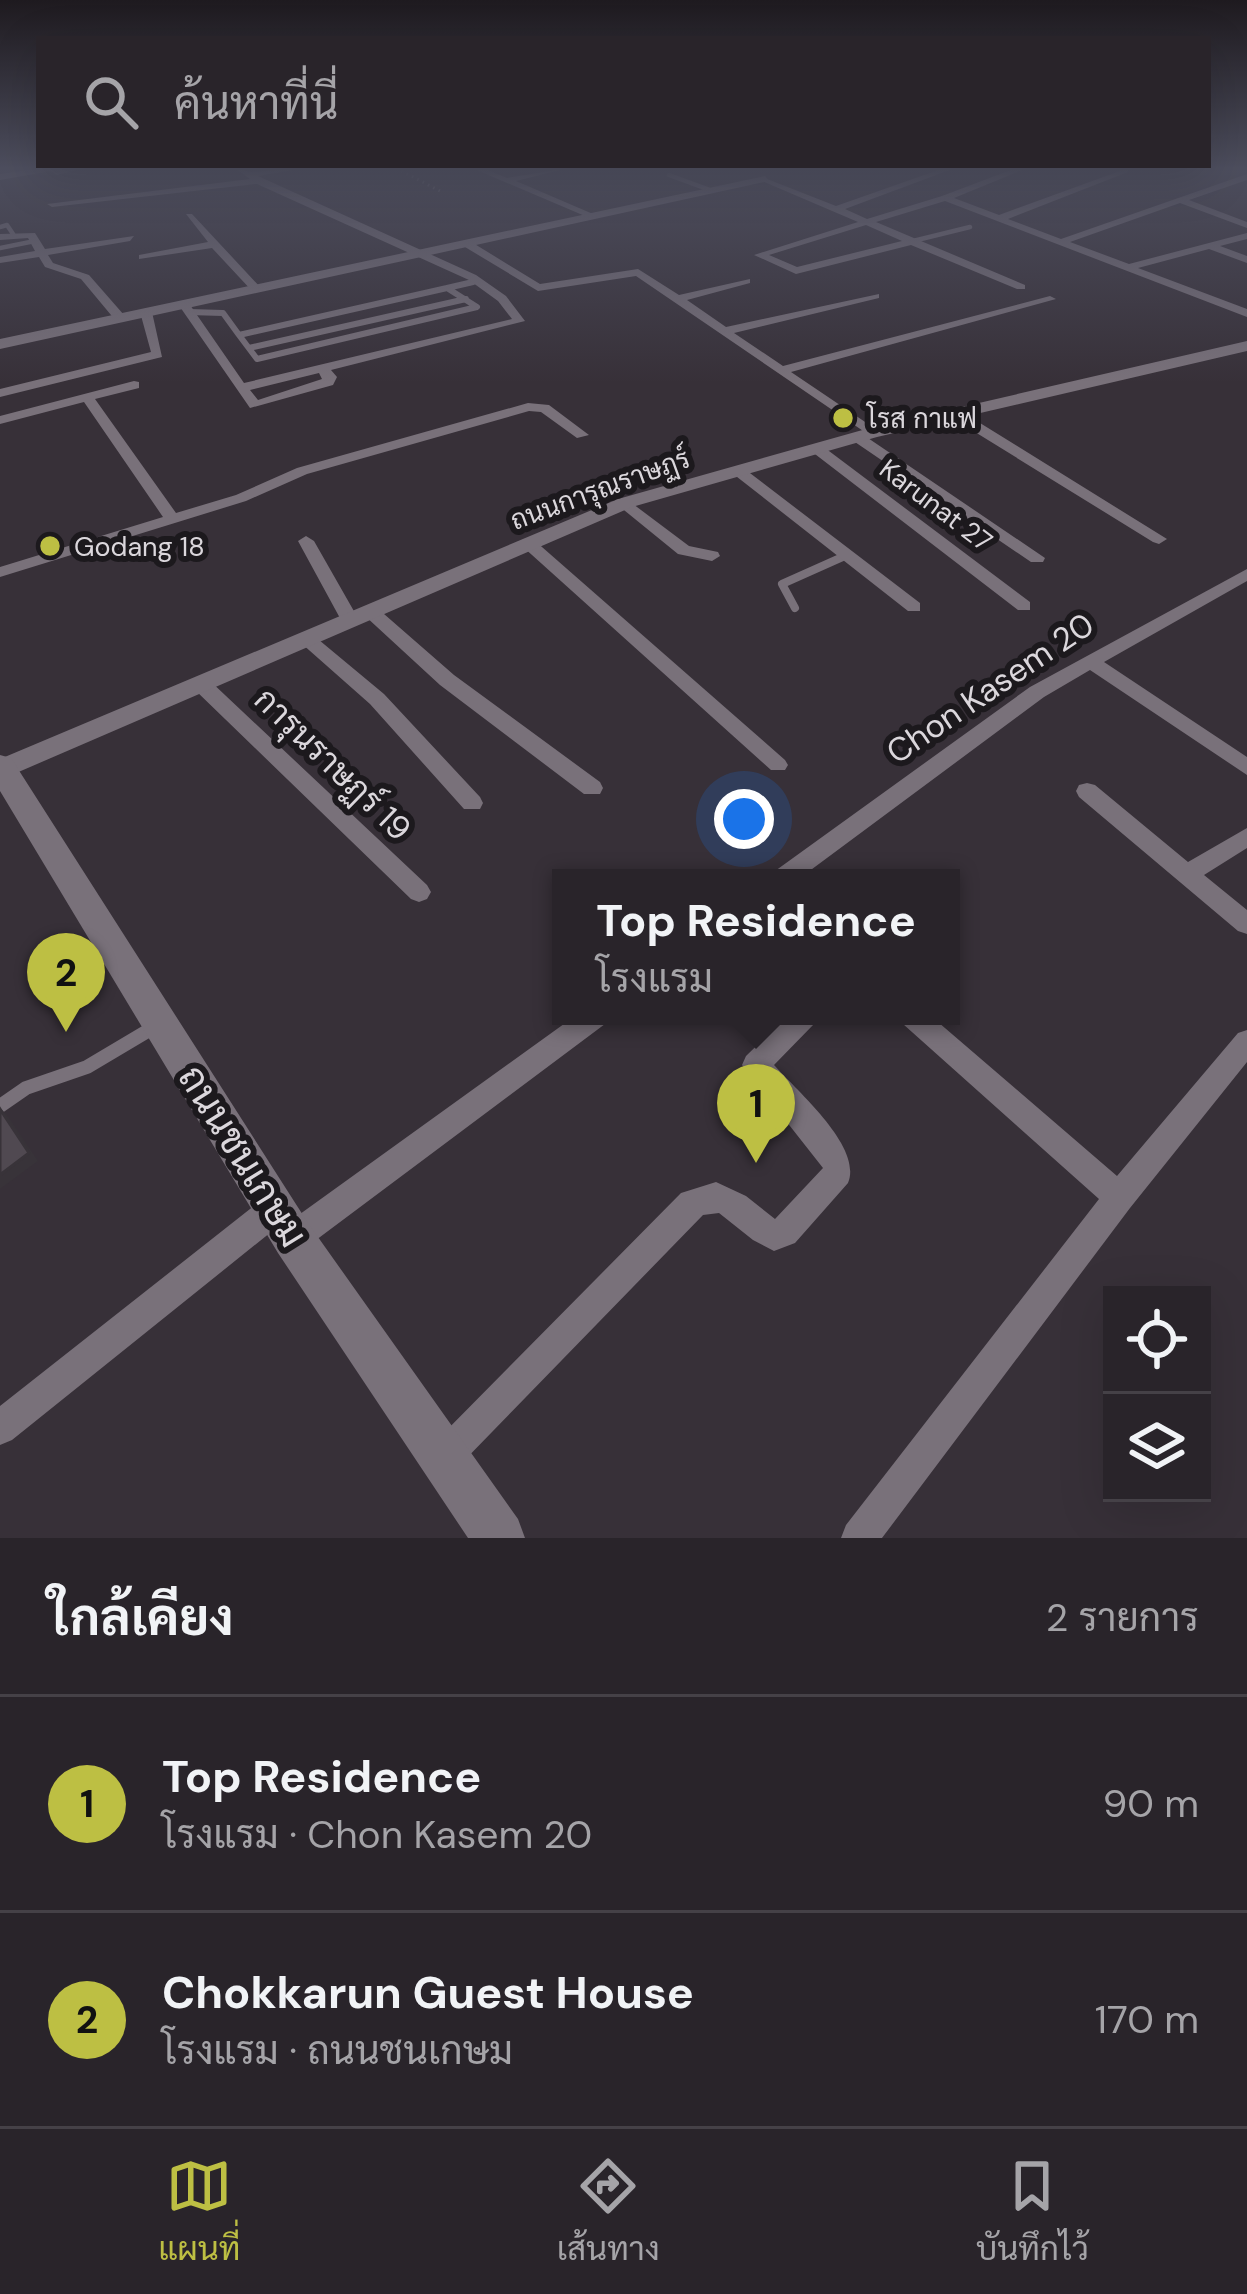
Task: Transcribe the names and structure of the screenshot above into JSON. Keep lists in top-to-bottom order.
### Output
{
  "streets": {
    "main road": ["ถนนชนเกษม"],
    "street": [
      "ถนนการุณราษฏร์",
      "Karunat 27",
      "Chon Kasem 20",
      "การุนราษฏร์ 19"
    ]
  },
  "crossings": [
    ["ถนนการุณราษฏร์", "Karunat 27"],
    ["ถนนการุณราษฏร์", "การุนราษฏร์ 19"],
    ["ถนนการุณราษฏร์", "ถนนชนเกษม"]
  ],
  "places": ["โรส กาแฟ", "Godang 18"],
  "page": {
    "search": "ค้นหาที่นี่",
    "popup": ["Top Residence", "โรงแรม"],
    "pins": ["2", "1"],
    "heading": ["ใกล้เคียง", "2 รายการ"],
    "list": [
      {
        "mark": "1",
        "name": "Top Residence",
        "note": "โรงแรม · Chon Kasem 20",
        "value": "90 m"
      },
      {
        "mark": "2",
        "name": "Chokkarun Guest House",
        "note": "โรงแรม · ถนนชนเกษม",
        "value": "170 m"
      }
    ],
    "nav": ["แผนที่", "เส้นทาง", "บันทึกไว้"]
  }
}
